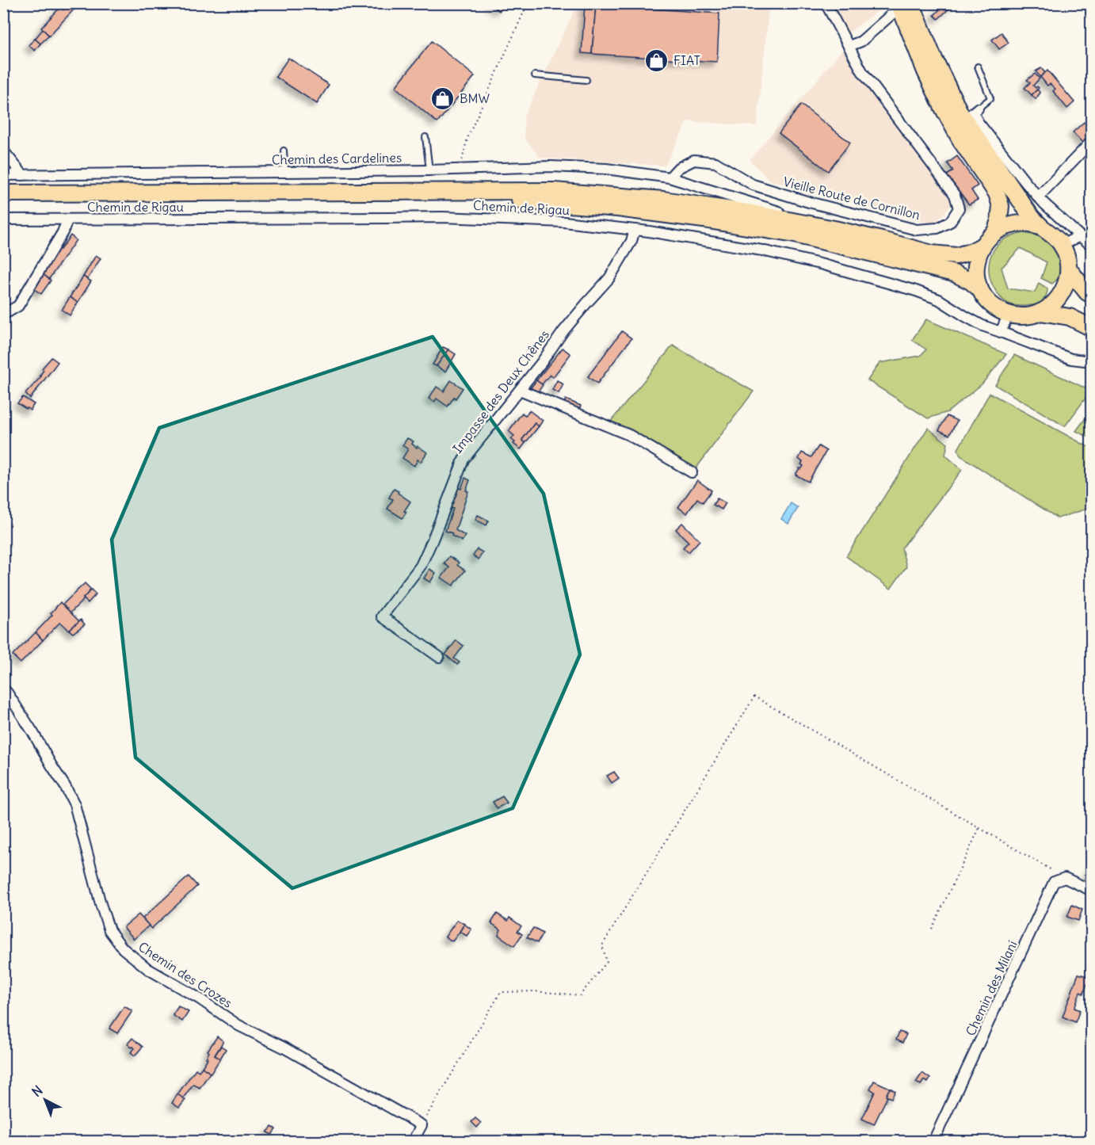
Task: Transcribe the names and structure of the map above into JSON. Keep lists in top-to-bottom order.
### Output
{
  "streets": {
    "street": [
      "Chemin des Cardelines",
      "Vieille Route de Cornillon",
      "Chemin de Rigau",
      "Impasse des Deux Chênes",
      "Chemin des Crozes",
      "Chemin des Milani"
    ]
  },
  "crossings": [
    ["Chemin des Cardelines", "Vieille Route de Cornillon"],
    ["Chemin de Rigau", "Impasse des Deux Chênes"]
  ],
  "places": {
    "shop": ["FIAT", "BMW"]
  },
  "north": "top left"
}
